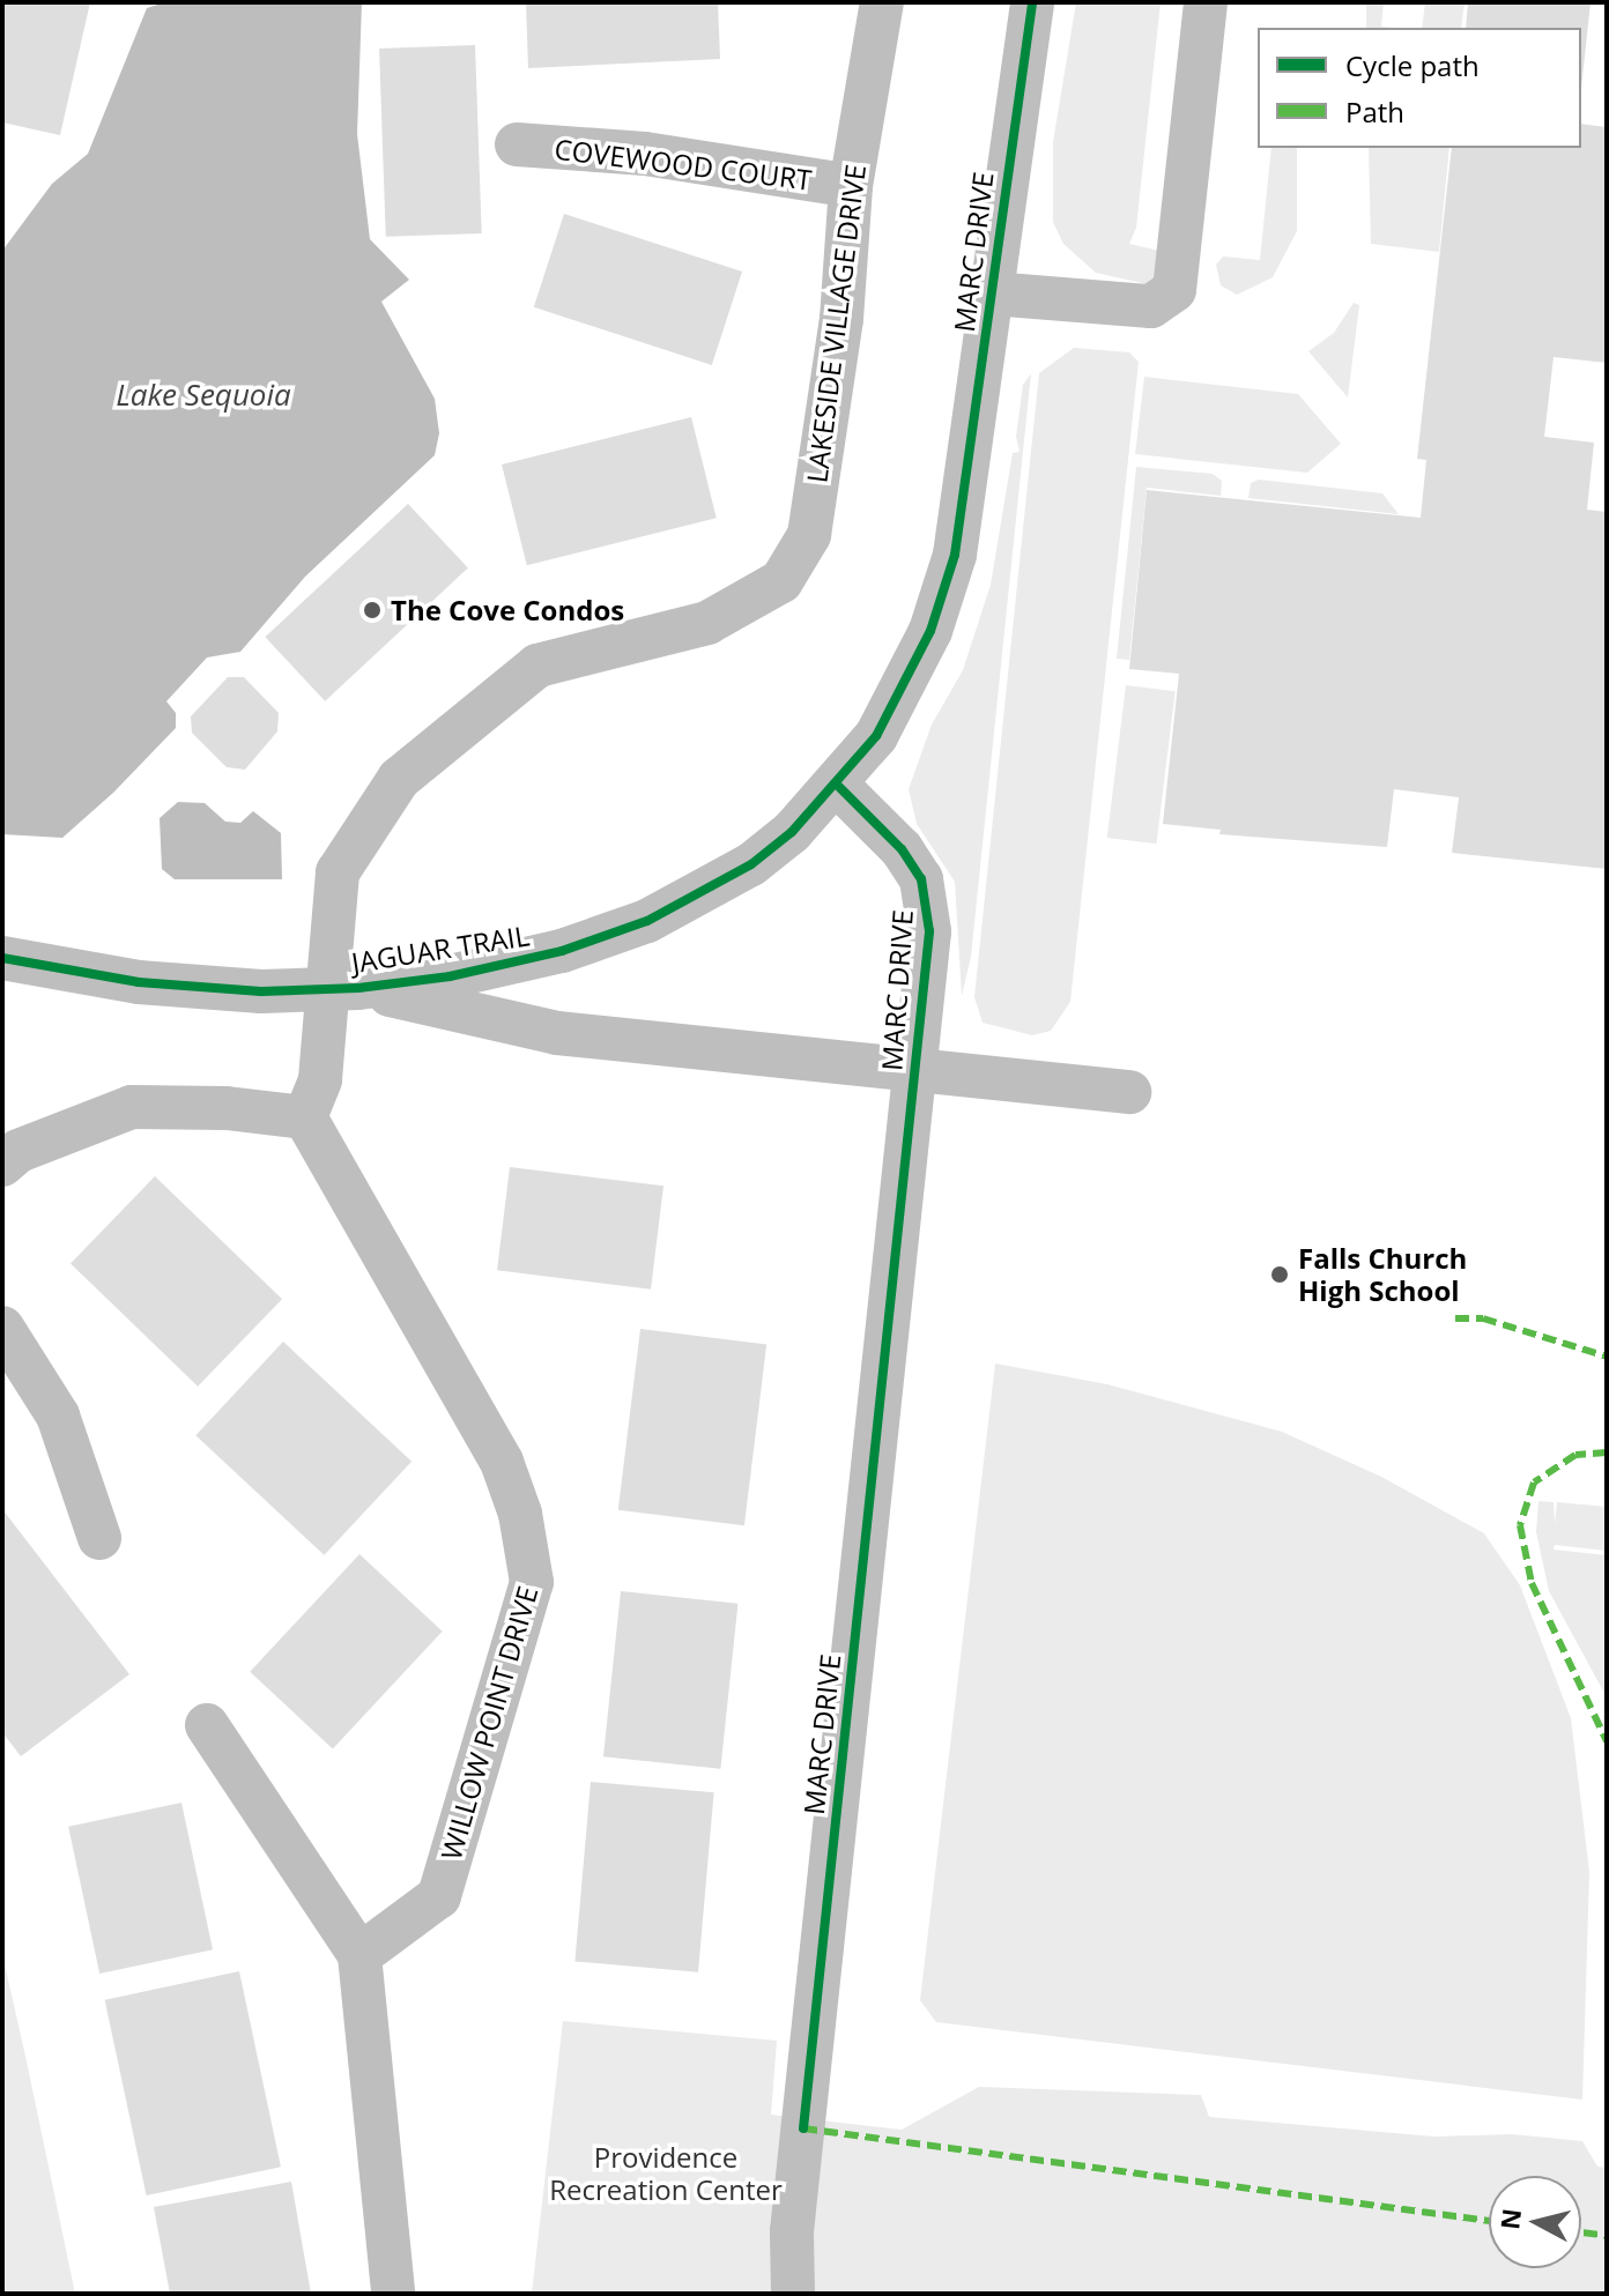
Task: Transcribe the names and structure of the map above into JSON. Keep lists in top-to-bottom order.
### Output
{
  "streets": {
    "street": [
      "COVEWOOD COURT",
      "MARC DRIVE",
      "LAKESIDE VILLAGE DRIVE",
      "JAGUAR TRAIL",
      "WILLOW POINT DRIVE"
    ]
  },
  "crossings": [
    ["COVEWOOD COURT", "LAKESIDE VILLAGE DRIVE"],
    ["MARC DRIVE", "JAGUAR TRAIL"],
    ["LAKESIDE VILLAGE DRIVE", "JAGUAR TRAIL"]
  ],
  "water": ["Lake Sequoia"],
  "parks": ["Providence Recreation Center"],
  "places": ["The Cove Condos", "Falls Church High School"],
  "legend": ["Cycle path", "Path"],
  "north": "left"
}
